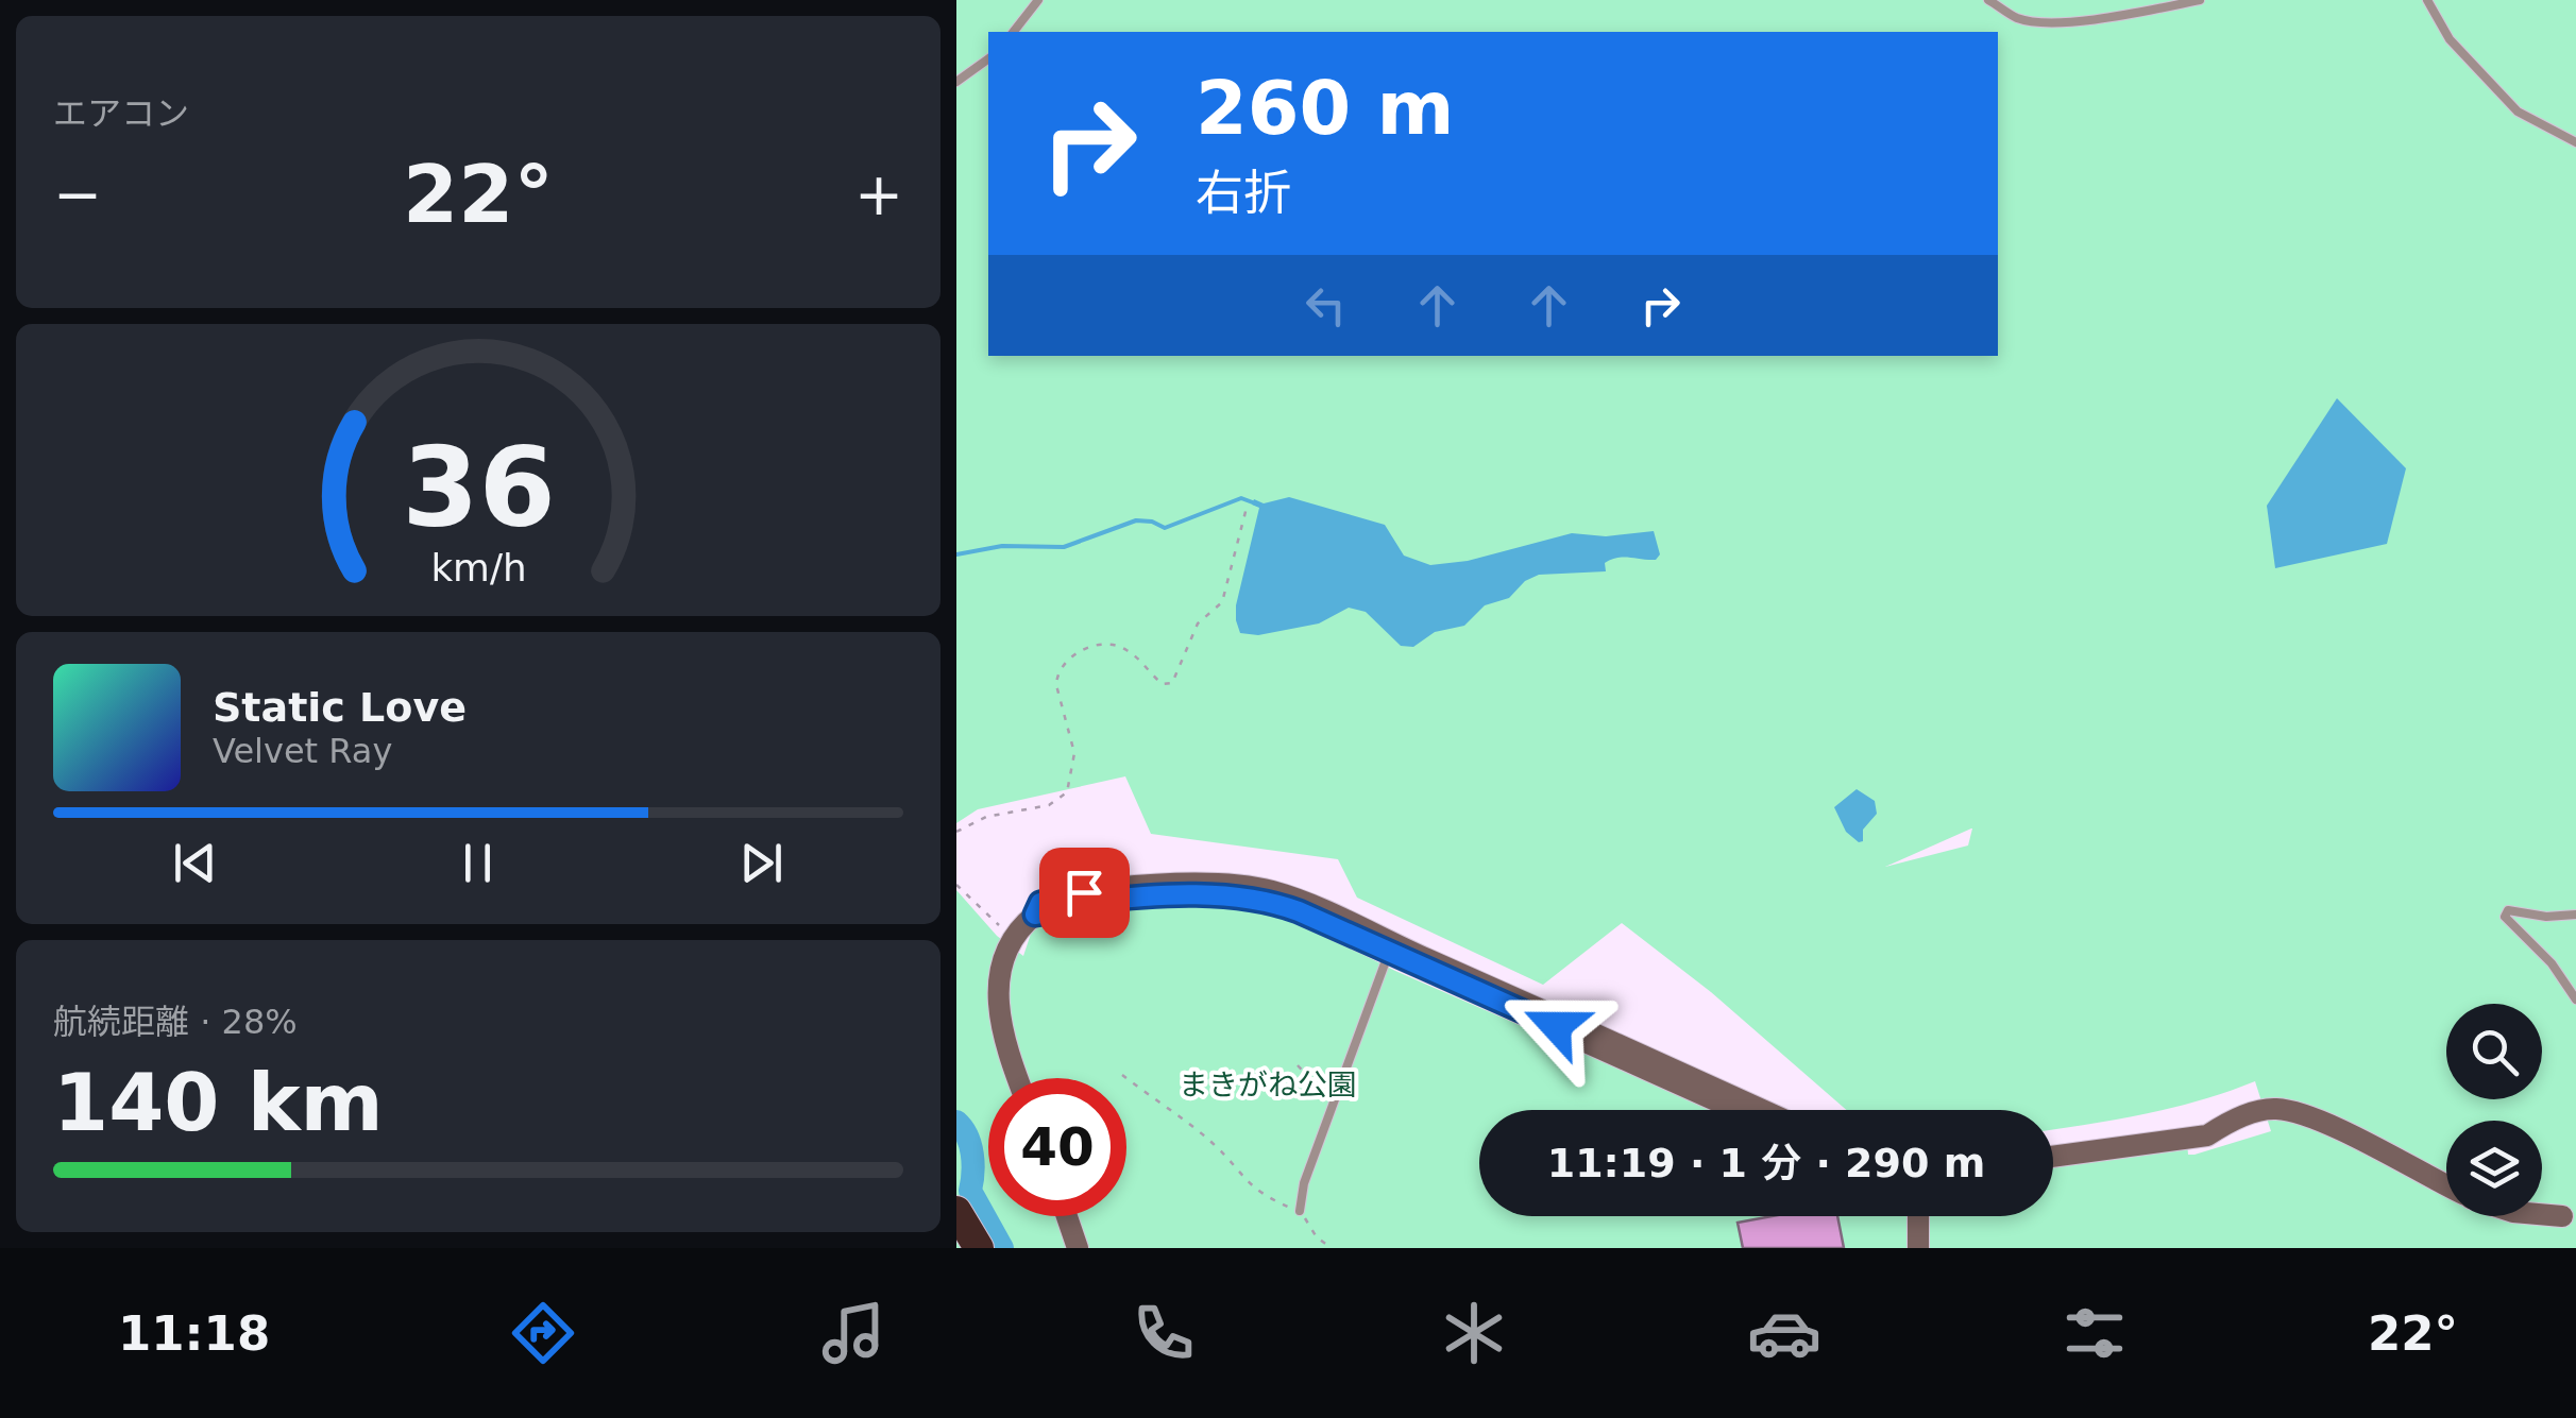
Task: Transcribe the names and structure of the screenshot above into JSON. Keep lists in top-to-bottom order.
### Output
{
  "parks": ["まきがね公園"],
  "page": {
    "tile": [
      "エアコン",
      ["航続距離 · 28%", "140 km"]
    ],
    "turn": ["260 m", "右折"],
    "heat": ["−", "22°", "+"],
    "song": ["Static Love", "Velvet Ray"],
    "limit": "40",
    "trip": "11:19 · 1 分 · 290 m",
    "tabs": ["11:18", "22°"],
    "gauge": ["36", "km/h"]
  }
}
